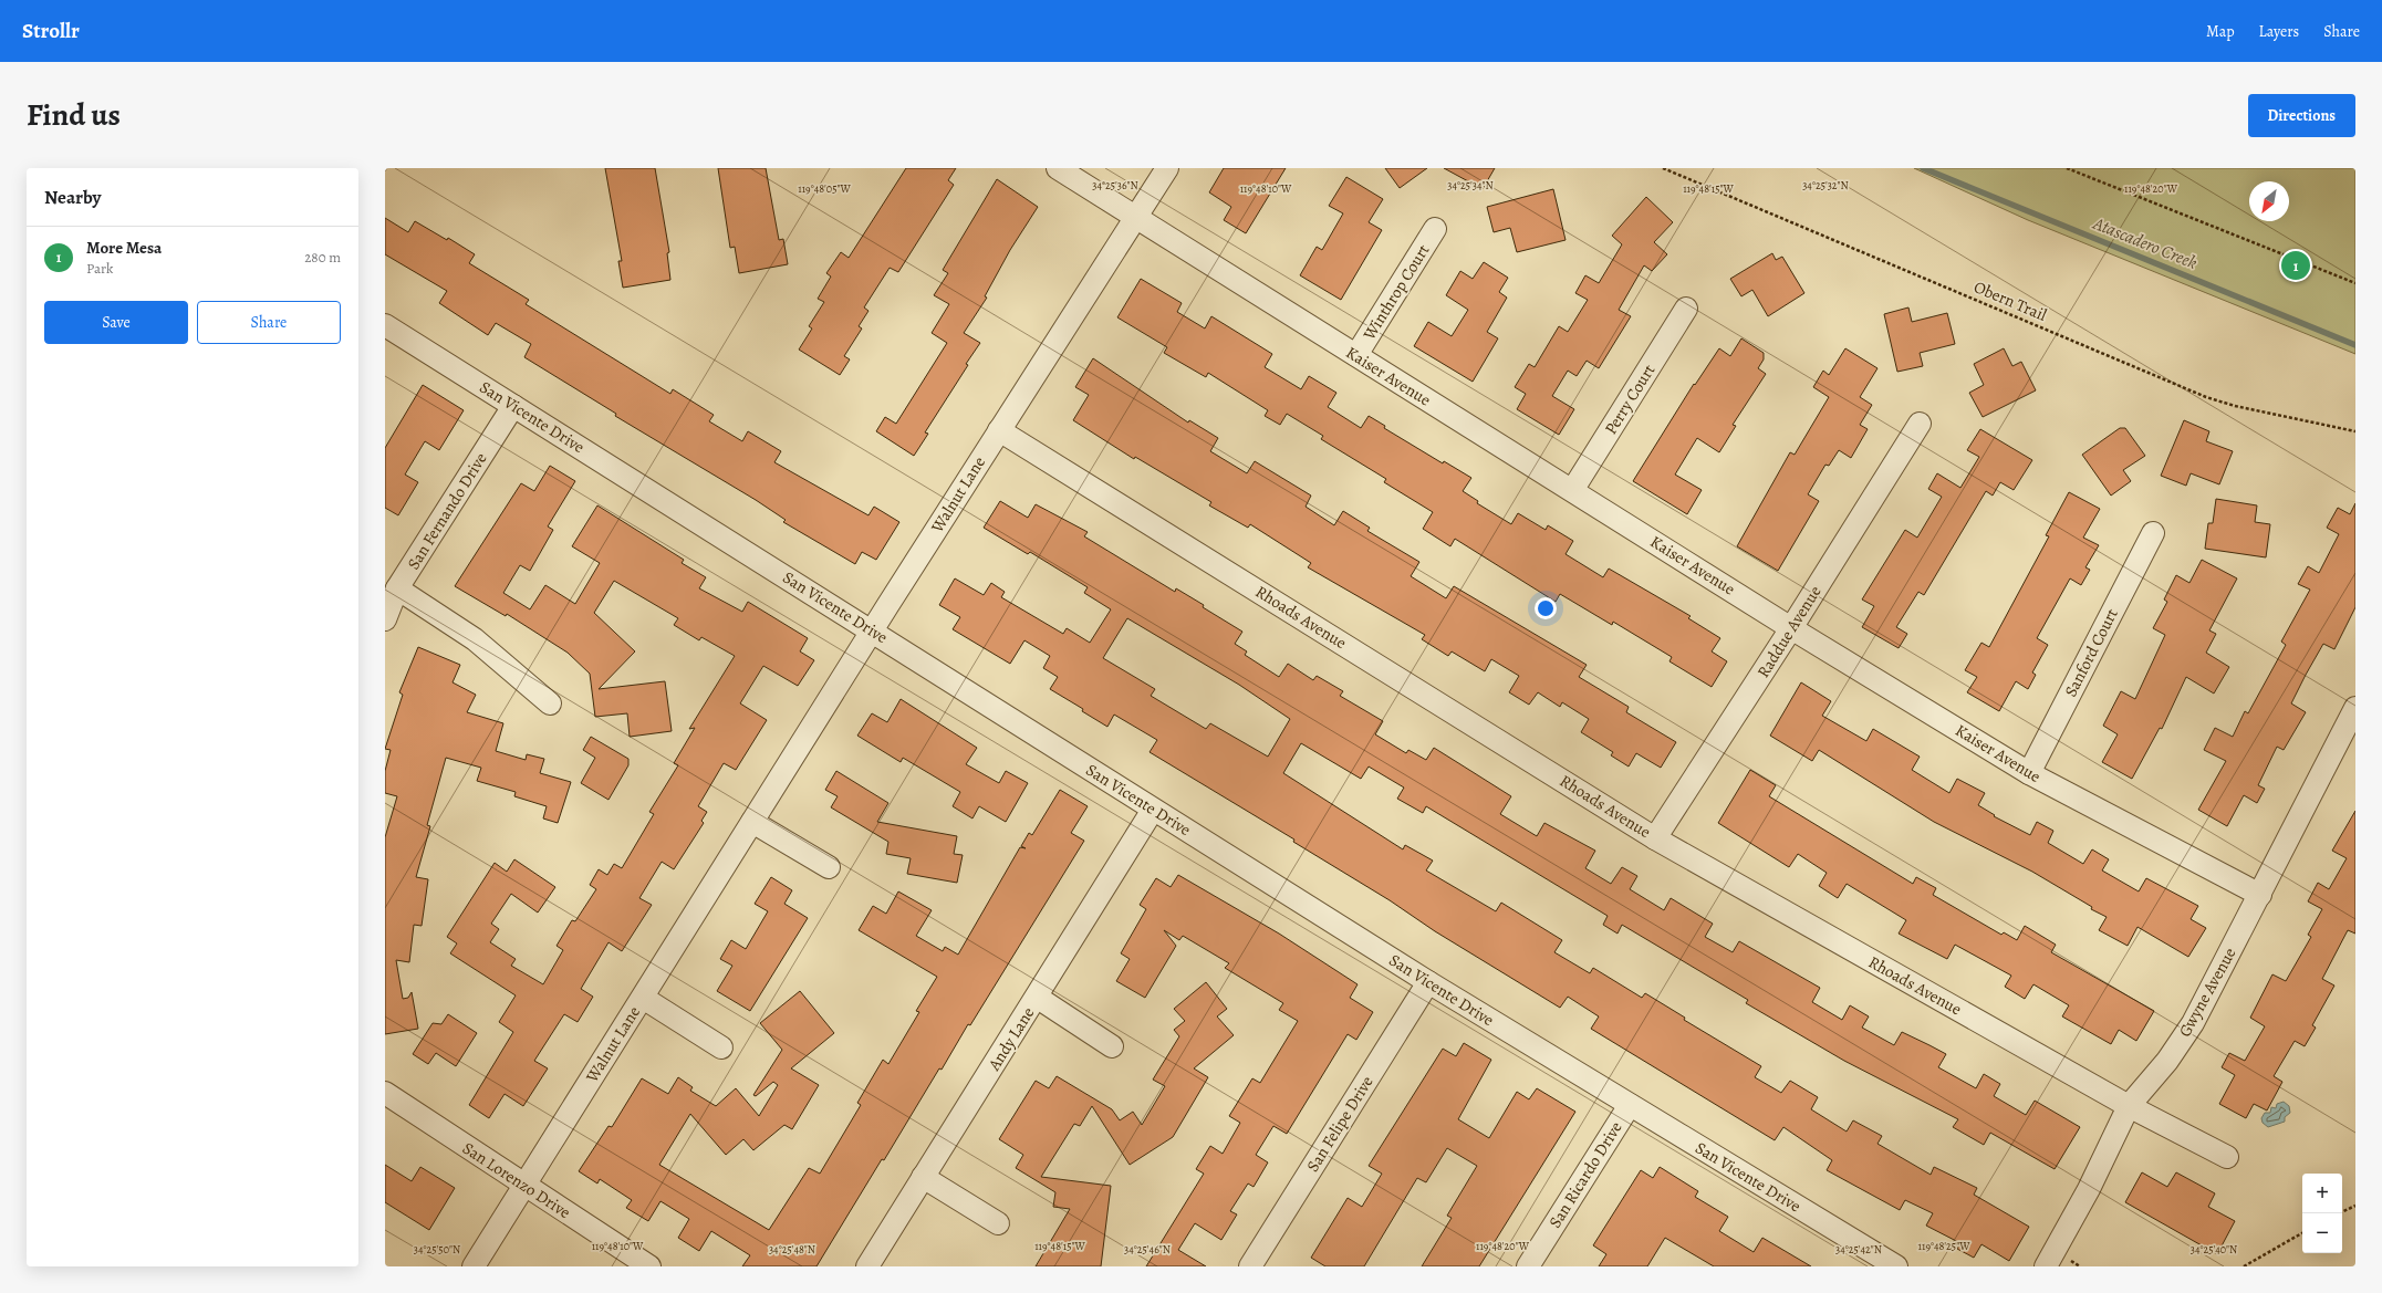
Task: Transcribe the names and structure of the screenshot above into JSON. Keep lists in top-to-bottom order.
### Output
{
  "streets": {
    "street": [
      "Winthrop Court",
      "Kaiser Avenue",
      "Perry Court",
      "San Vicente Drive",
      "Walnut Lane",
      "San Fernando Drive",
      "Rhoads Avenue",
      "Raddue Avenue",
      "Sanford Court",
      "Gwyne Avenue",
      "Andy Lane",
      "San Felipe Drive",
      "San Ricardo Drive",
      "San Lorenzo Drive"
    ],
    "path": ["Obern Trail"]
  },
  "crossings": [
    ["Winthrop Court", "Kaiser Avenue"],
    ["Kaiser Avenue", "Perry Court"],
    ["Kaiser Avenue", "Walnut Lane"],
    ["Kaiser Avenue", "Raddue Avenue"],
    ["Kaiser Avenue", "Sanford Court"],
    ["Kaiser Avenue", "Gwyne Avenue"],
    ["San Vicente Drive", "Walnut Lane"],
    ["San Vicente Drive", "San Fernando Drive"],
    ["San Vicente Drive", "Andy Lane"],
    ["San Vicente Drive", "San Felipe Drive"],
    ["San Vicente Drive", "San Ricardo Drive"],
    ["Walnut Lane", "Rhoads Avenue"],
    ["Walnut Lane", "San Lorenzo Drive"],
    ["Rhoads Avenue", "Raddue Avenue"],
    ["Rhoads Avenue", "Gwyne Avenue"]
  ],
  "water": ["Atascadero Creek"],
  "north": "bottom left",
  "page": {
    "header": "Strollr",
    "nav": ["Map", "Layers", "Share"],
    "title": "Find us",
    "buttons": [
      "Directions",
      ["Save", "Share"]
    ],
    "heading": "Nearby",
    "list": [
      {
        "mark": "1",
        "name": "More Mesa",
        "note": "Park",
        "value": "280 m"
      }
    ],
    "pins": "1",
    "map_buttons": ["+", "−"]
  },
  "coordinates": [
    "34°25'36\"N",
    "34°25'34\"N",
    "34°25'32\"N",
    "119°48'05\"W",
    "119°48'10\"W",
    "119°48'15\"W",
    "119°48'20\"W",
    "119°48'25\"W",
    "34°25'50\"N",
    "34°25'48\"N",
    "34°25'46\"N",
    "34°25'42\"N",
    "34°25'40\"N"
  ]
}
